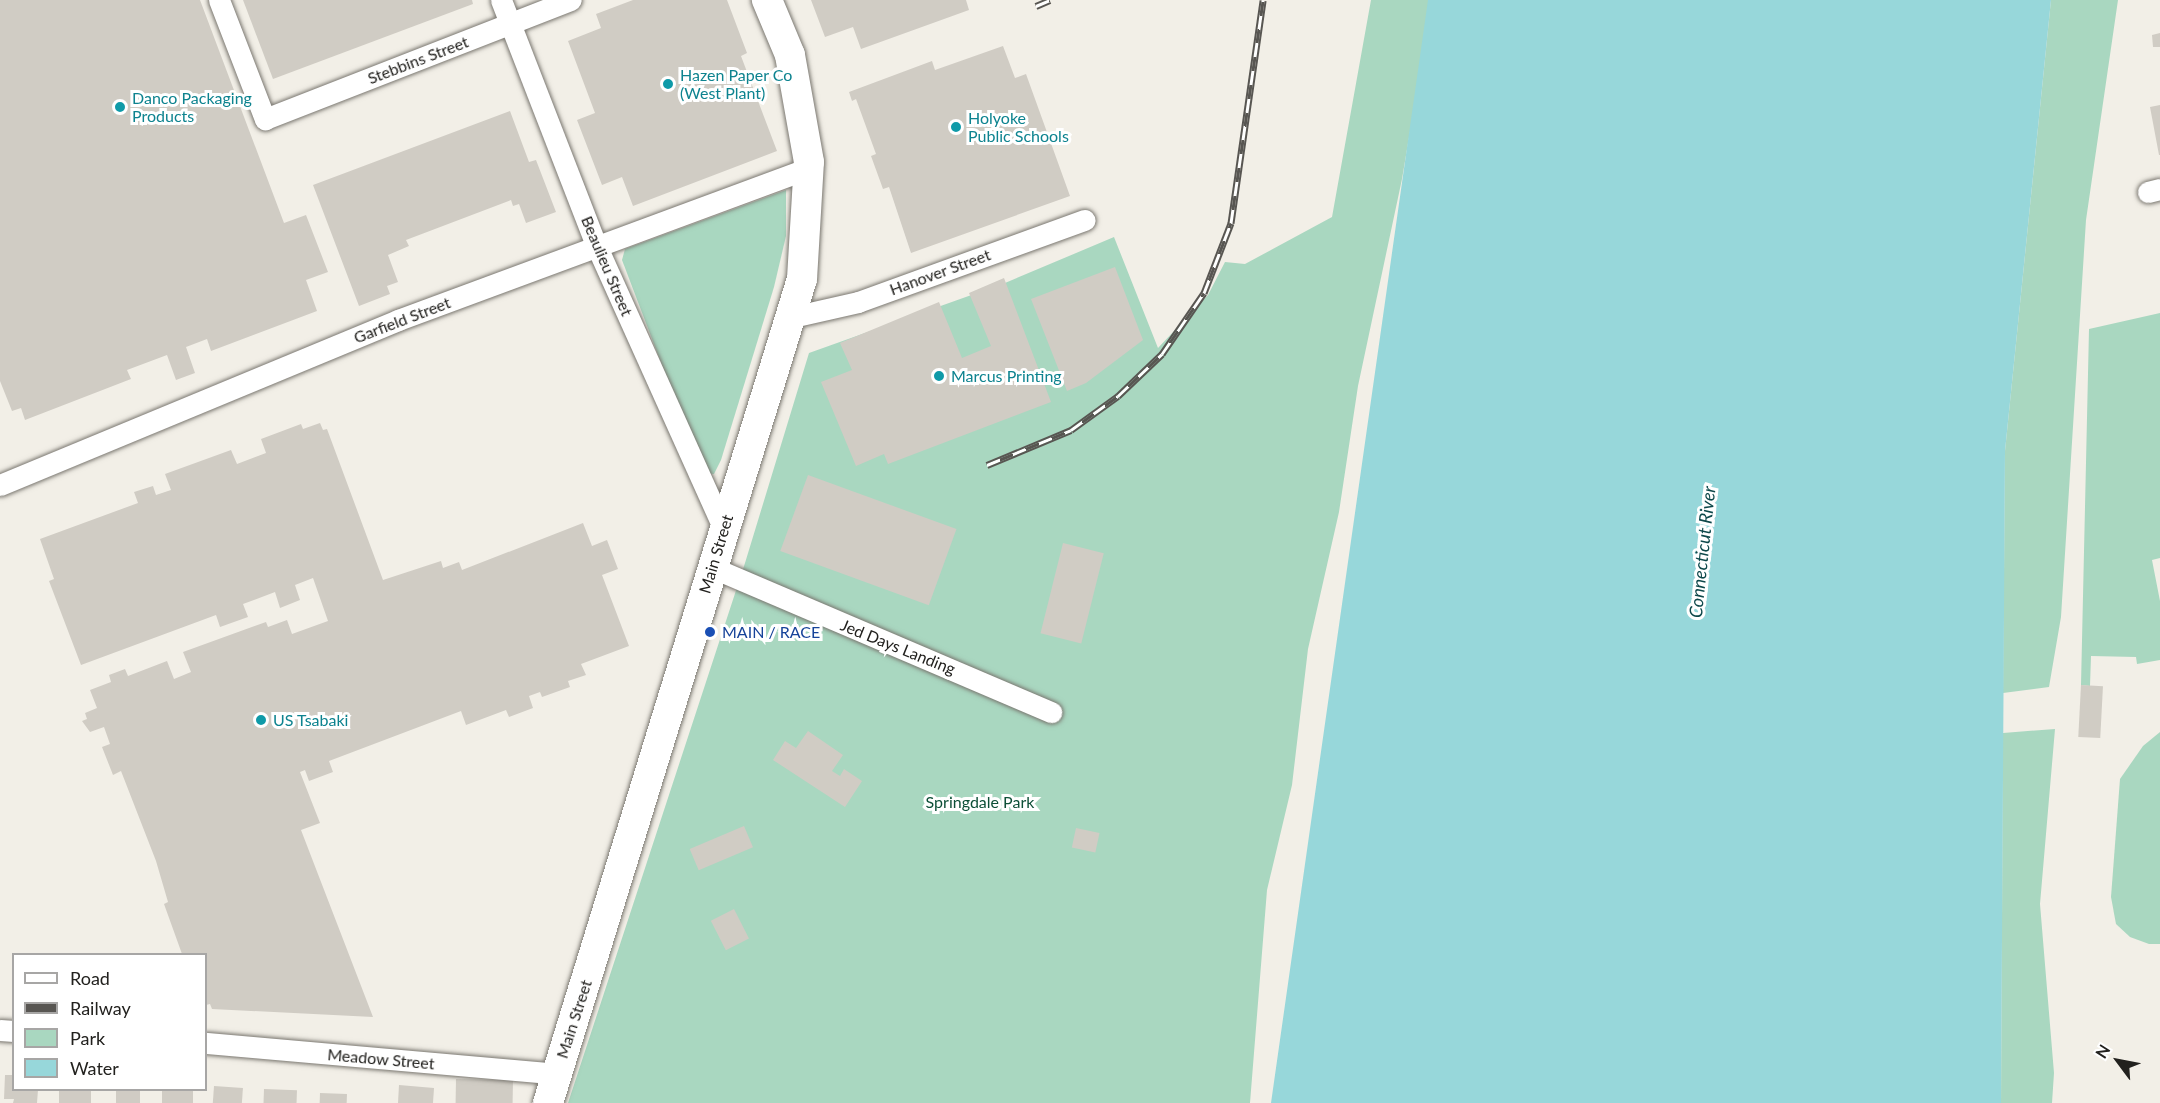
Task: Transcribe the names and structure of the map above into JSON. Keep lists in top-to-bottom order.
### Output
{
  "streets": {
    "main road": ["Main Street"],
    "street": [
      "Stebbins Street",
      "Beaulieu Street",
      "Hanover Street",
      "Garfield Street",
      "Jed Days Landing",
      "Meadow Street"
    ]
  },
  "crossings": [
    ["Stebbins Street", "Beaulieu Street"],
    ["Beaulieu Street", "Garfield Street"],
    ["Beaulieu Street", "Main Street"],
    ["Hanover Street", "Main Street"],
    ["Garfield Street", "Main Street"],
    ["Main Street", "Jed Days Landing"],
    ["Main Street", "Meadow Street"]
  ],
  "water": ["Connecticut River"],
  "parks": ["Springdale Park"],
  "places": [
    "Hazen Paper Co (West Plant)",
    "Danco Packaging Products",
    "Holyoke Public Schools",
    "Marcus Printing",
    "MAIN / RACE",
    "US Tsabaki"
  ],
  "legend": [
    "Road",
    "Railway",
    "Park",
    "Water"
  ],
  "north": "top left"
}
